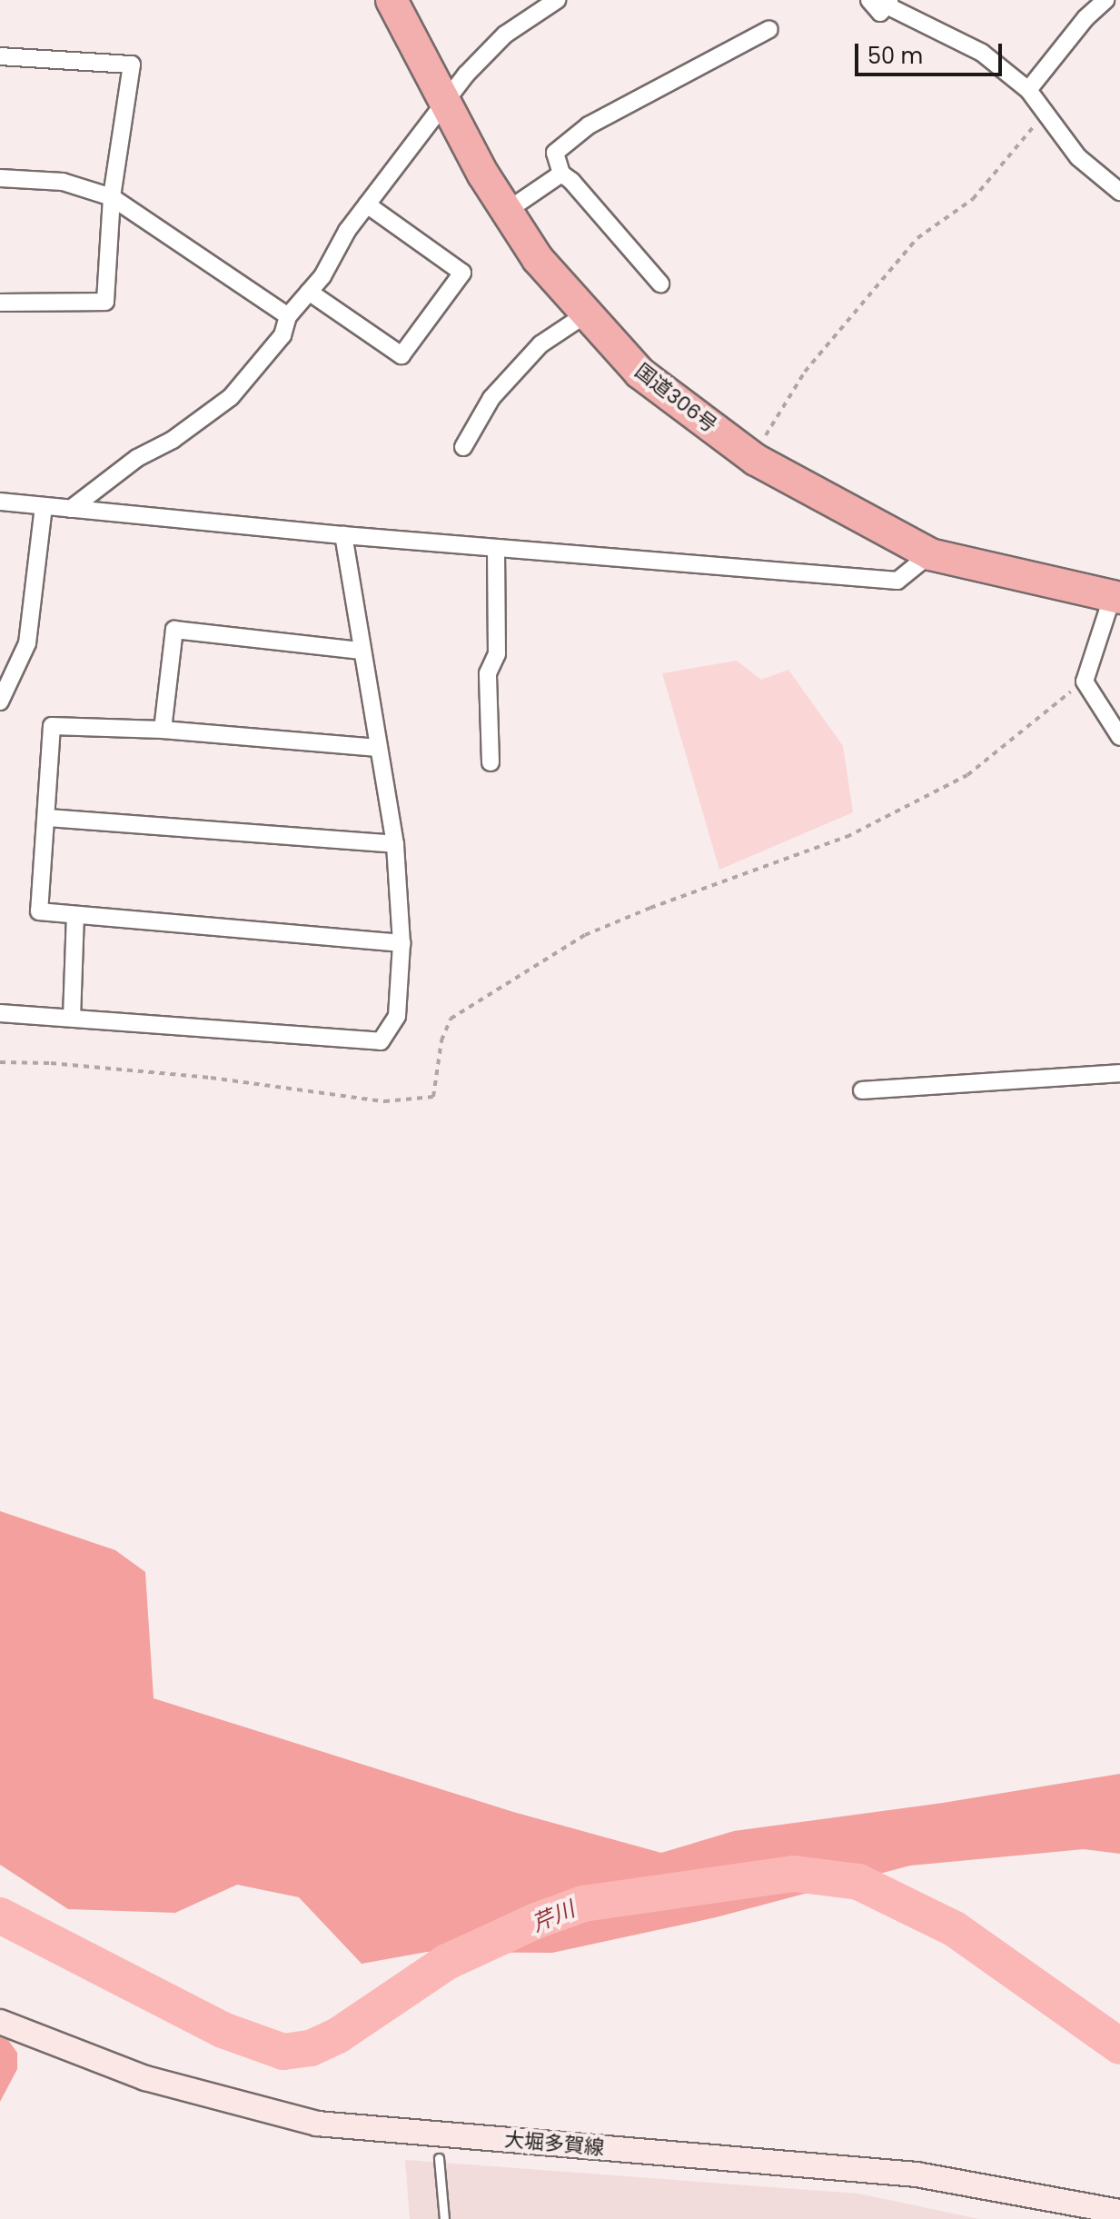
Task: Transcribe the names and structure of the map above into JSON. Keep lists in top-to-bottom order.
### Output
{
  "streets": {
    "highway": ["国道306号"],
    "main road": ["大堀多賀線"]
  },
  "water": ["芹川"],
  "scale_bar": "50 m"
}
